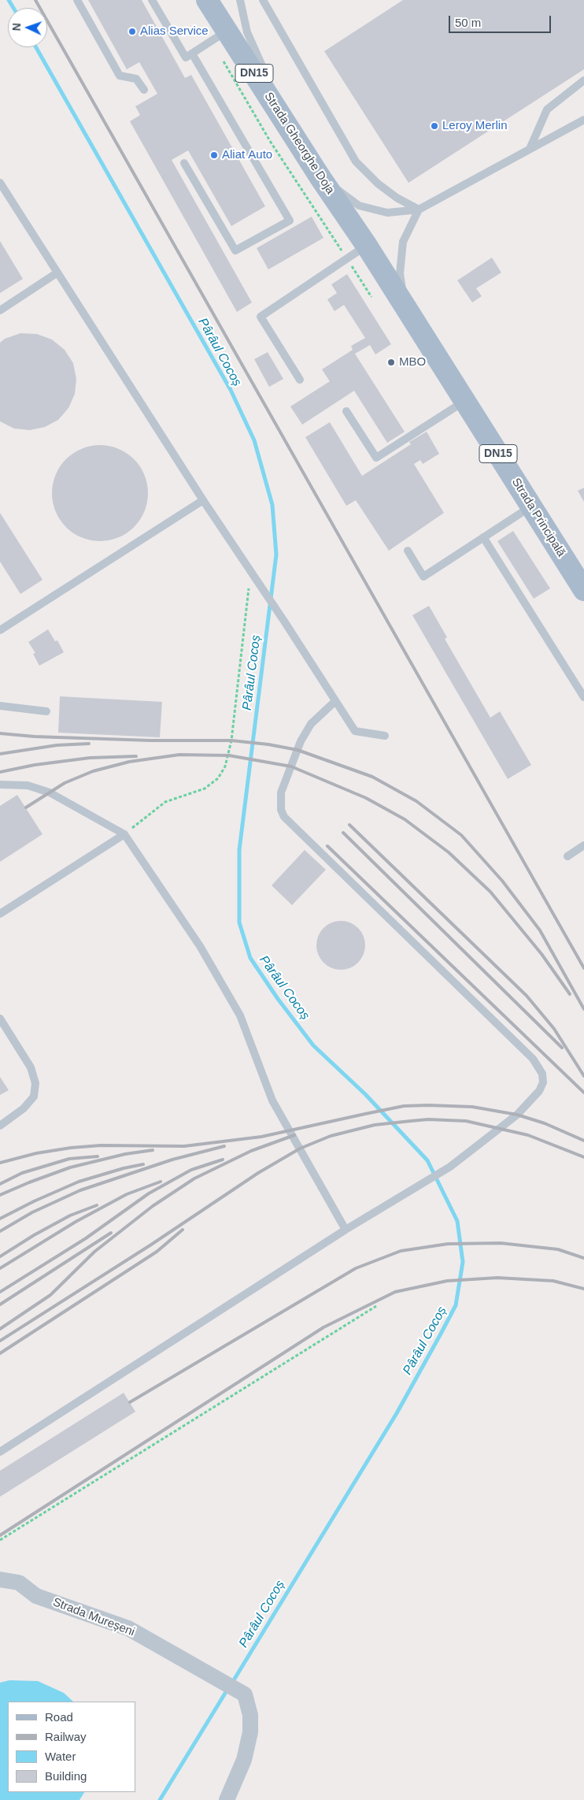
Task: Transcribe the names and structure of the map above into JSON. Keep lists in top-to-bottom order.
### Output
{
  "streets": {
    "main road": ["DN15", "Strada Gheorghe Doja", "Strada Principală"],
    "street": ["Strada Mureșeni"]
  },
  "crossings": [
    ["Strada Gheorghe Doja", "Strada Principală"]
  ],
  "water": ["Pârâul Cocoș"],
  "places": [
    "Alias Service",
    "Leroy Merlin",
    "Aliat Auto",
    "MBO"
  ],
  "legend": [
    "Road",
    "Railway",
    "Water",
    "Building"
  ],
  "scale_bar": "50 m",
  "north": "left"
}
